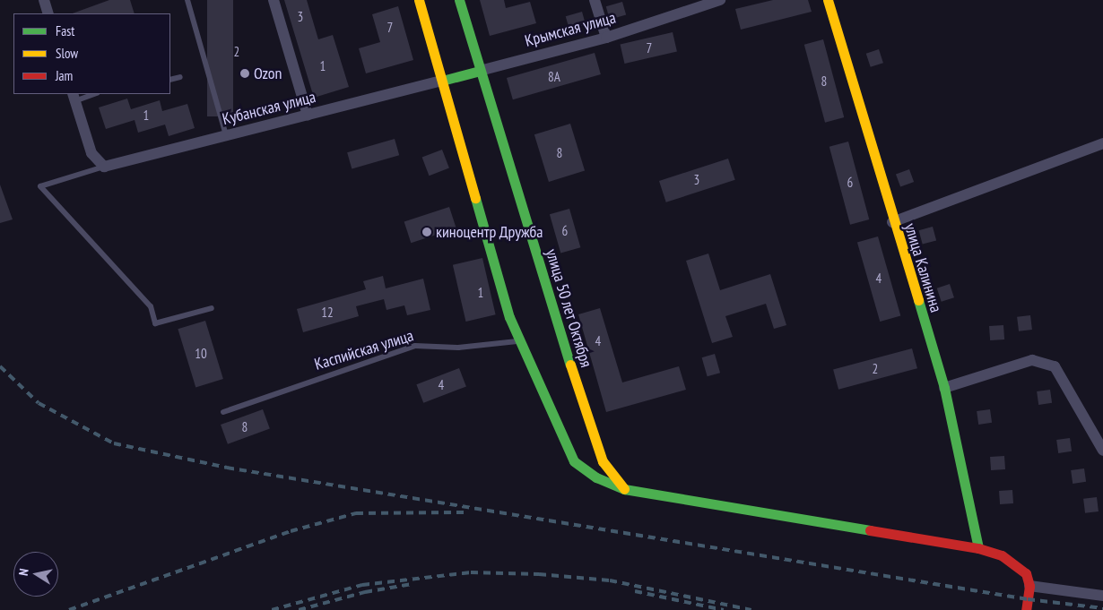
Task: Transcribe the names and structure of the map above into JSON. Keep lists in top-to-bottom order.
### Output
{
  "streets": {
    "street": [
      "Крымская улица",
      "Кубанская улица",
      "улица Калинина",
      "улица 50 лет Октября"
    ],
    "lane": ["Каспийская улица"]
  },
  "crossings": [
    ["Крымская улица", "улица 50 лет Октября"]
  ],
  "places": ["Ozon", "киноцентр Дружба"],
  "house_numbers": [
    "3",
    "7",
    "7",
    "2",
    "1",
    "8А",
    "8",
    "1",
    "8",
    "3",
    "6",
    "6",
    "4",
    "1",
    "12",
    "4",
    "10",
    "2",
    "4",
    "8"
  ],
  "legend": ["Fast", "Slow", "Jam"],
  "north": "left"
}
